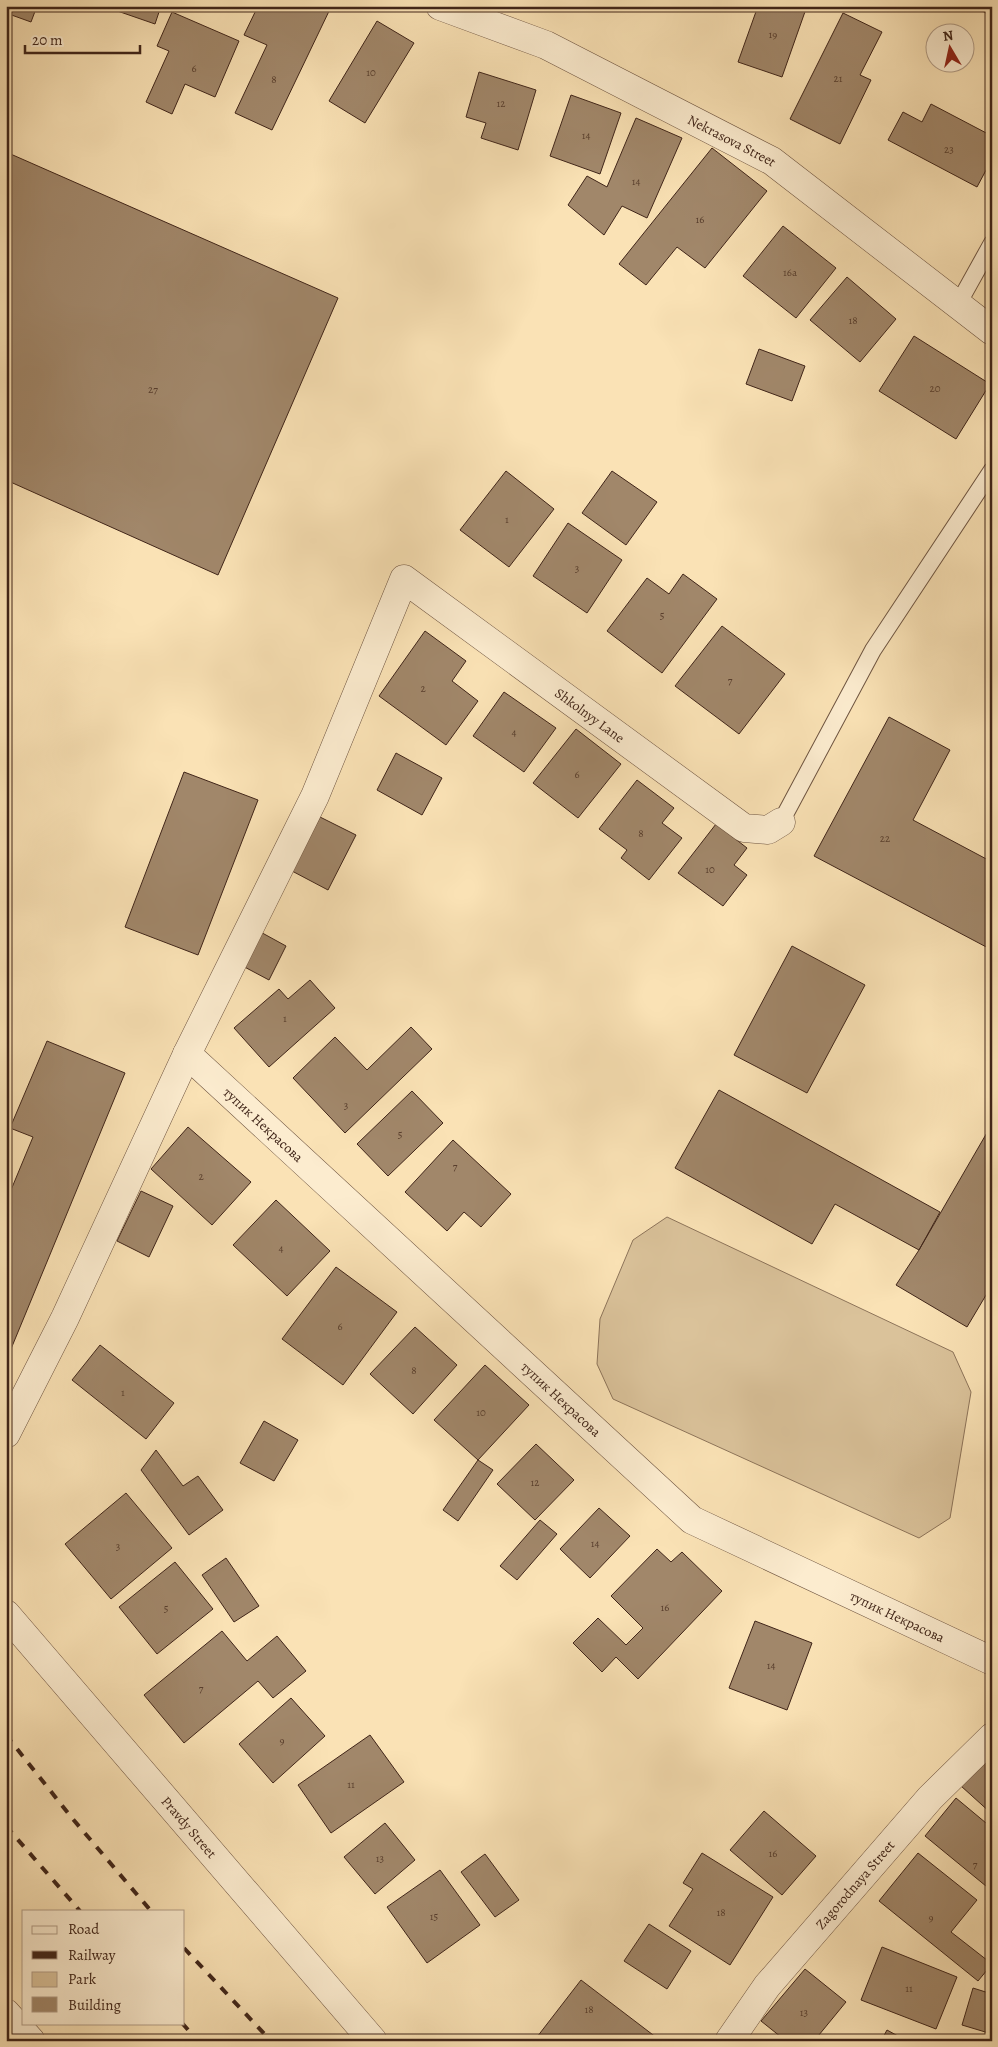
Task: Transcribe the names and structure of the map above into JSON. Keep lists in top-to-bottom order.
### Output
{
  "streets": {
    "street": [
      "Nekrasova Street",
      "Shkolnyy Lane",
      "тупик Некрасова",
      "Pravdy Street",
      "Zagorodnaya Street"
    ]
  },
  "crossings": [
    ["Shkolnyy Lane", "тупик Некрасова"]
  ],
  "house_numbers": [
    "19",
    "6",
    "10",
    "21",
    "8",
    "12",
    "14",
    "23",
    "14",
    "16",
    "16а",
    "18",
    "20",
    "27",
    "1",
    "3",
    "5",
    "7",
    "2",
    "4",
    "6",
    "8",
    "22",
    "10",
    "1",
    "3",
    "5",
    "7",
    "2",
    "4",
    "6",
    "8",
    "1",
    "10",
    "12",
    "14",
    "3",
    "16",
    "5",
    "14",
    "7",
    "9",
    "11",
    "16",
    "13",
    "7",
    "18",
    "15",
    "9",
    "11",
    "18",
    "13"
  ],
  "legend": [
    "Road",
    "Railway",
    "Park",
    "Building"
  ],
  "scale_bar": "20 m",
  "north": "top"
}
